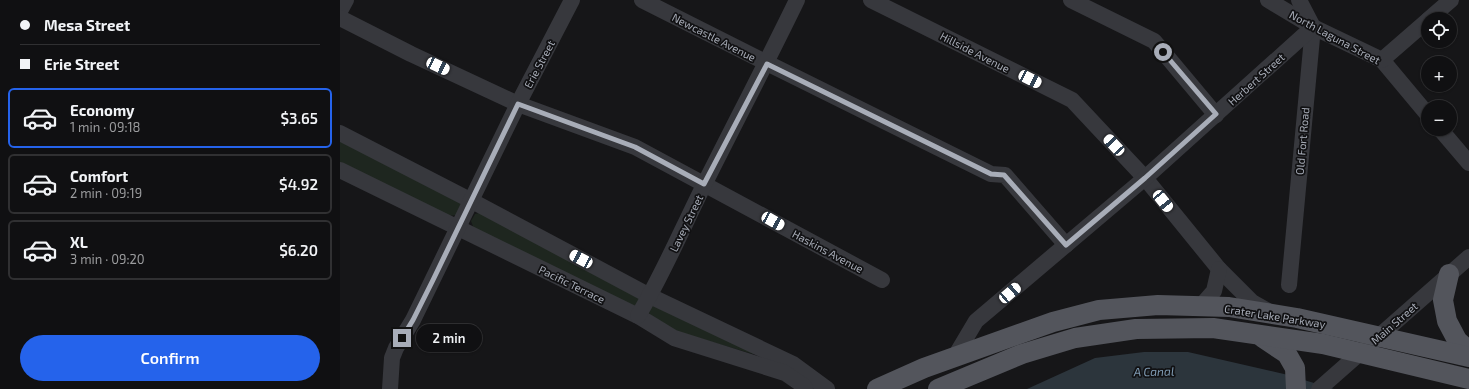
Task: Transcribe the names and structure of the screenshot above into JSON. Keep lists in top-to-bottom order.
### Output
{
  "streets": {
    "main road": ["Crater Lake Parkway"],
    "street": [
      "Newcastle Avenue",
      "North Laguna Street",
      "Hillside Avenue",
      "Erie Street",
      "Herbert Street",
      "Old Fort Road",
      "Lavey Street",
      "Haskins Avenue",
      "Pacific Terrace",
      "Main Street"
    ]
  },
  "crossings": [
    ["Newcastle Avenue", "Herbert Street"],
    ["Newcastle Avenue", "Lavey Street"],
    ["North Laguna Street", "Herbert Street"],
    ["North Laguna Street", "Old Fort Road"],
    ["Hillside Avenue", "Herbert Street"],
    ["Hillside Avenue", "Crater Lake Parkway"],
    ["Erie Street", "Haskins Avenue"],
    ["Erie Street", "Pacific Terrace"],
    ["Herbert Street", "Old Fort Road"],
    ["Herbert Street", "Crater Lake Parkway"],
    ["Lavey Street", "Haskins Avenue"],
    ["Lavey Street", "Pacific Terrace"],
    ["Crater Lake Parkway", "Main Street"]
  ],
  "water": ["A Canal"],
  "page": {
    "banner": ["Mesa Street", "Erie Street"],
    "map_buttons": ["+", "−"],
    "list": [
      {
        "name": "Economy",
        "note": "1 min · 09:18",
        "value": "$3.65"
      },
      {
        "name": "Comfort",
        "note": "2 min · 09:19",
        "value": "$4.92"
      },
      {
        "name": "XL",
        "note": "3 min · 09:20",
        "value": "$6.20"
      }
    ],
    "bubble": "2 min",
    "buttons": "Confirm"
  }
}
